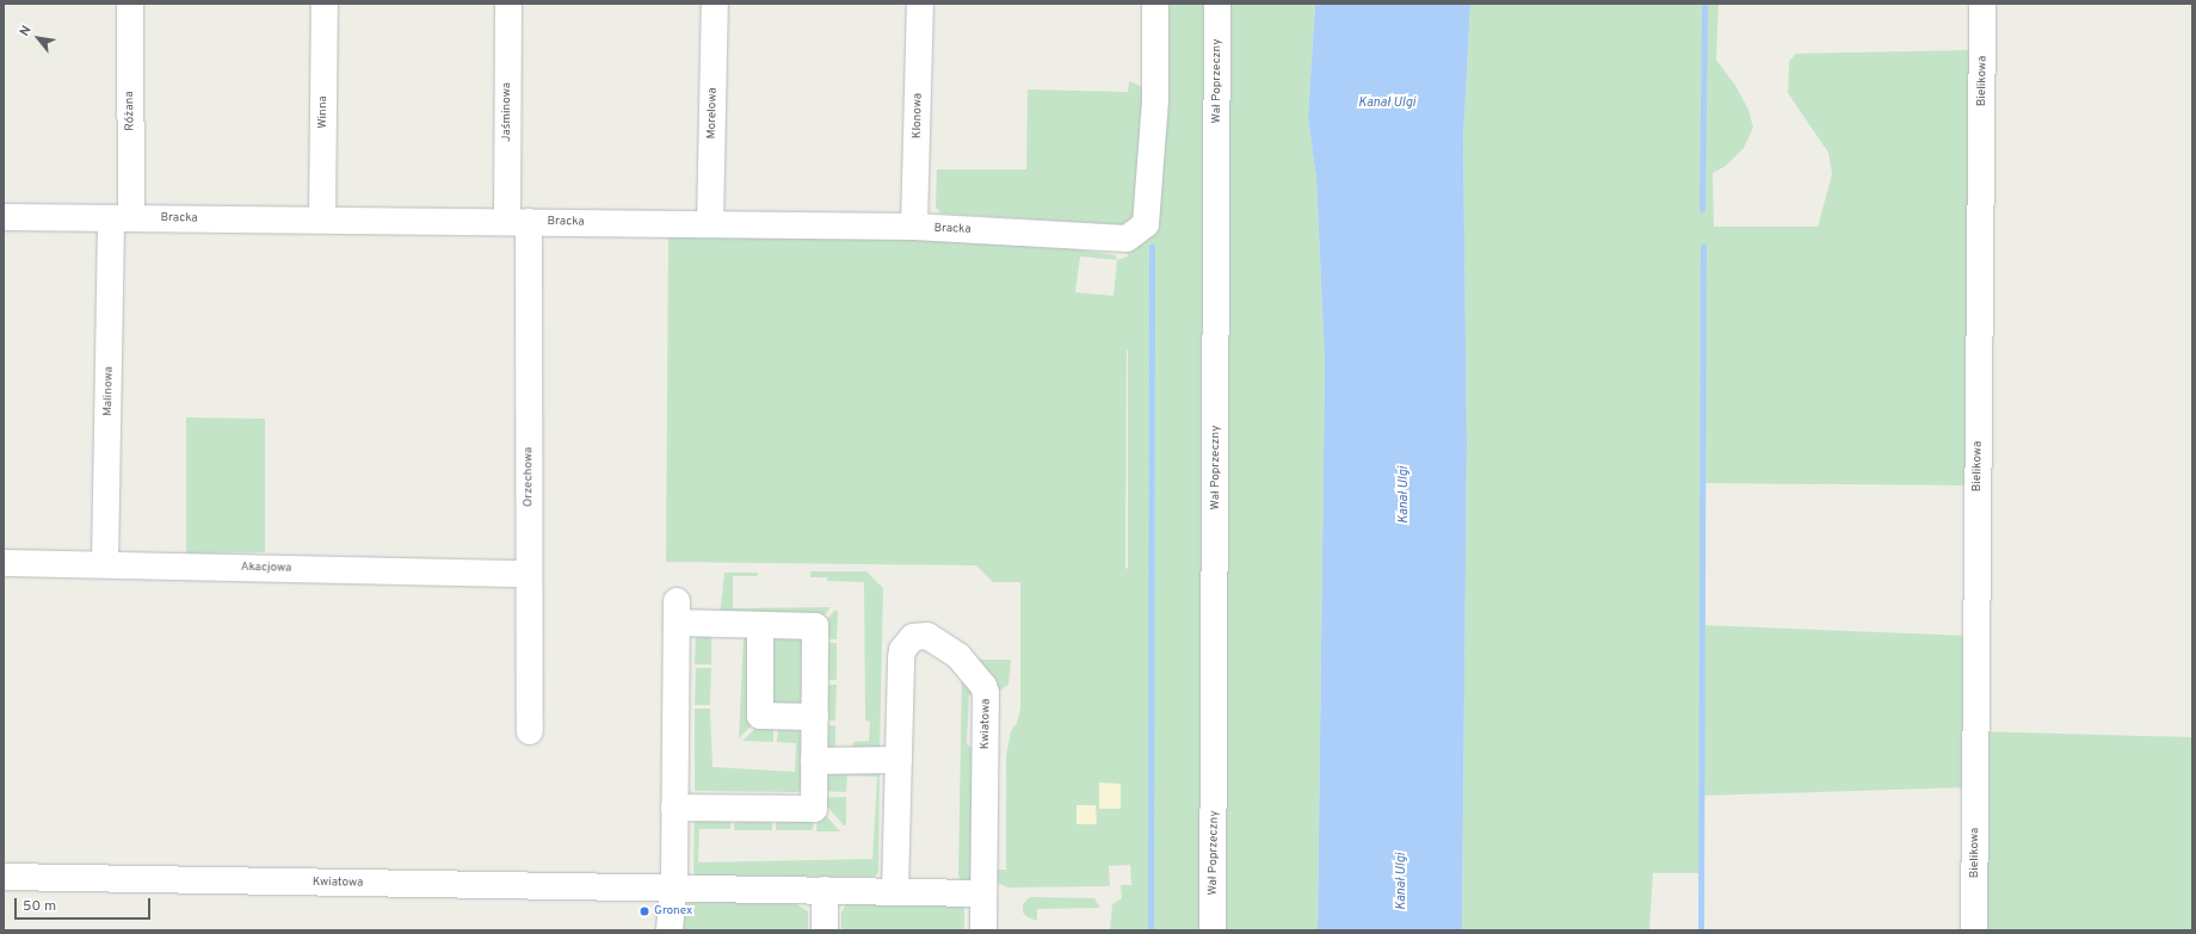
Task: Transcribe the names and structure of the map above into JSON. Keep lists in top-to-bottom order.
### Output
{
  "streets": {
    "street": [
      "Wał Poprzeczny",
      "Bielikowa",
      "Różana",
      "Winna",
      "Jaśminowa",
      "Morelowa",
      "Klonowa",
      "Bracka",
      "Malinowa",
      "Orzechowa",
      "Akacjowa",
      "Kwiatowa"
    ]
  },
  "crossings": [
    ["Różana", "Bracka"],
    ["Różana", "Malinowa"],
    ["Winna", "Bracka"],
    ["Jaśminowa", "Bracka"],
    ["Jaśminowa", "Orzechowa"],
    ["Morelowa", "Bracka"],
    ["Klonowa", "Bracka"],
    ["Bracka", "Malinowa"],
    ["Bracka", "Orzechowa"],
    ["Malinowa", "Akacjowa"],
    ["Orzechowa", "Akacjowa"]
  ],
  "water": ["Kanał Ulgi"],
  "places": ["Gronex"],
  "scale_bar": "50 m",
  "north": "top left"
}
